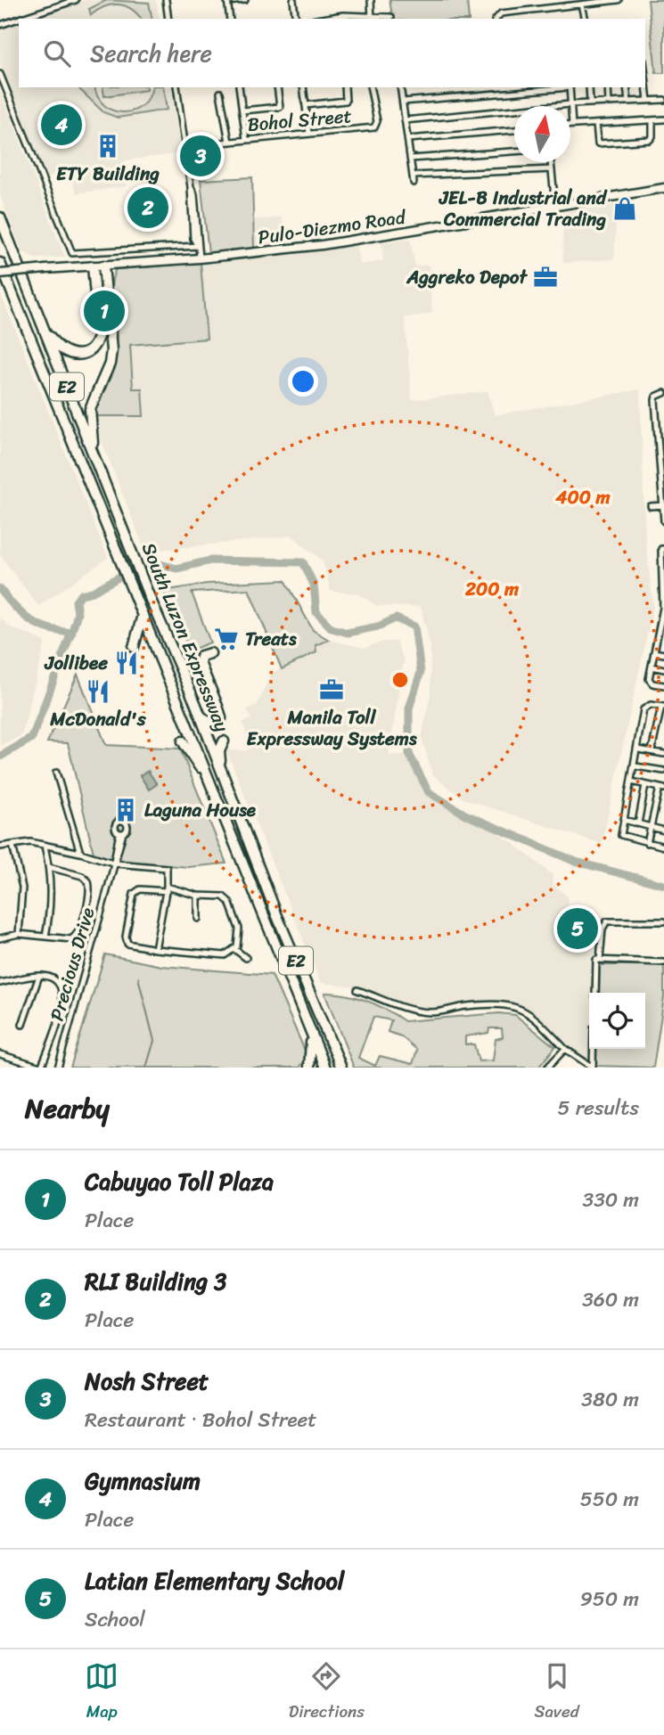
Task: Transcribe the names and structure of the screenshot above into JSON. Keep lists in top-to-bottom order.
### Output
{
  "streets": {
    "highway": ["E2", "South Luzon Expressway"],
    "main road": ["Pulo-Diezmo Road"],
    "street": ["Bohol Street", "Precious Drive"]
  },
  "places": {
    "building": ["ETY Building", "Laguna House"],
    "shop": ["JEL-B Industrial and Commercial Trading"],
    "office": ["Aggreko Depot", "Manila Toll Expressway Systems"],
    "supermarket": ["Treats"],
    "restaurant": ["Jollibee", "McDonald's"]
  },
  "north": "top",
  "page": {
    "search": "Search here",
    "pins": [
      "4",
      "3",
      "2",
      "1",
      "5"
    ],
    "heading": ["Nearby", "5 results"],
    "list": [
      {
        "mark": "1",
        "name": "Cabuyao Toll Plaza",
        "note": "Place",
        "value": "330 m"
      },
      {
        "mark": "2",
        "name": "RLI Building 3",
        "note": "Place",
        "value": "360 m"
      },
      {
        "mark": "3",
        "name": "Nosh Street",
        "note": "Restaurant · Bohol Street",
        "value": "380 m"
      },
      {
        "mark": "4",
        "name": "Gymnasium",
        "note": "Place",
        "value": "550 m"
      },
      {
        "mark": "5",
        "name": "Latian Elementary School",
        "note": "School",
        "value": "950 m"
      }
    ],
    "nav": ["Map", "Directions", "Saved"]
  },
  "rings": ["400 m", "200 m"]
}
